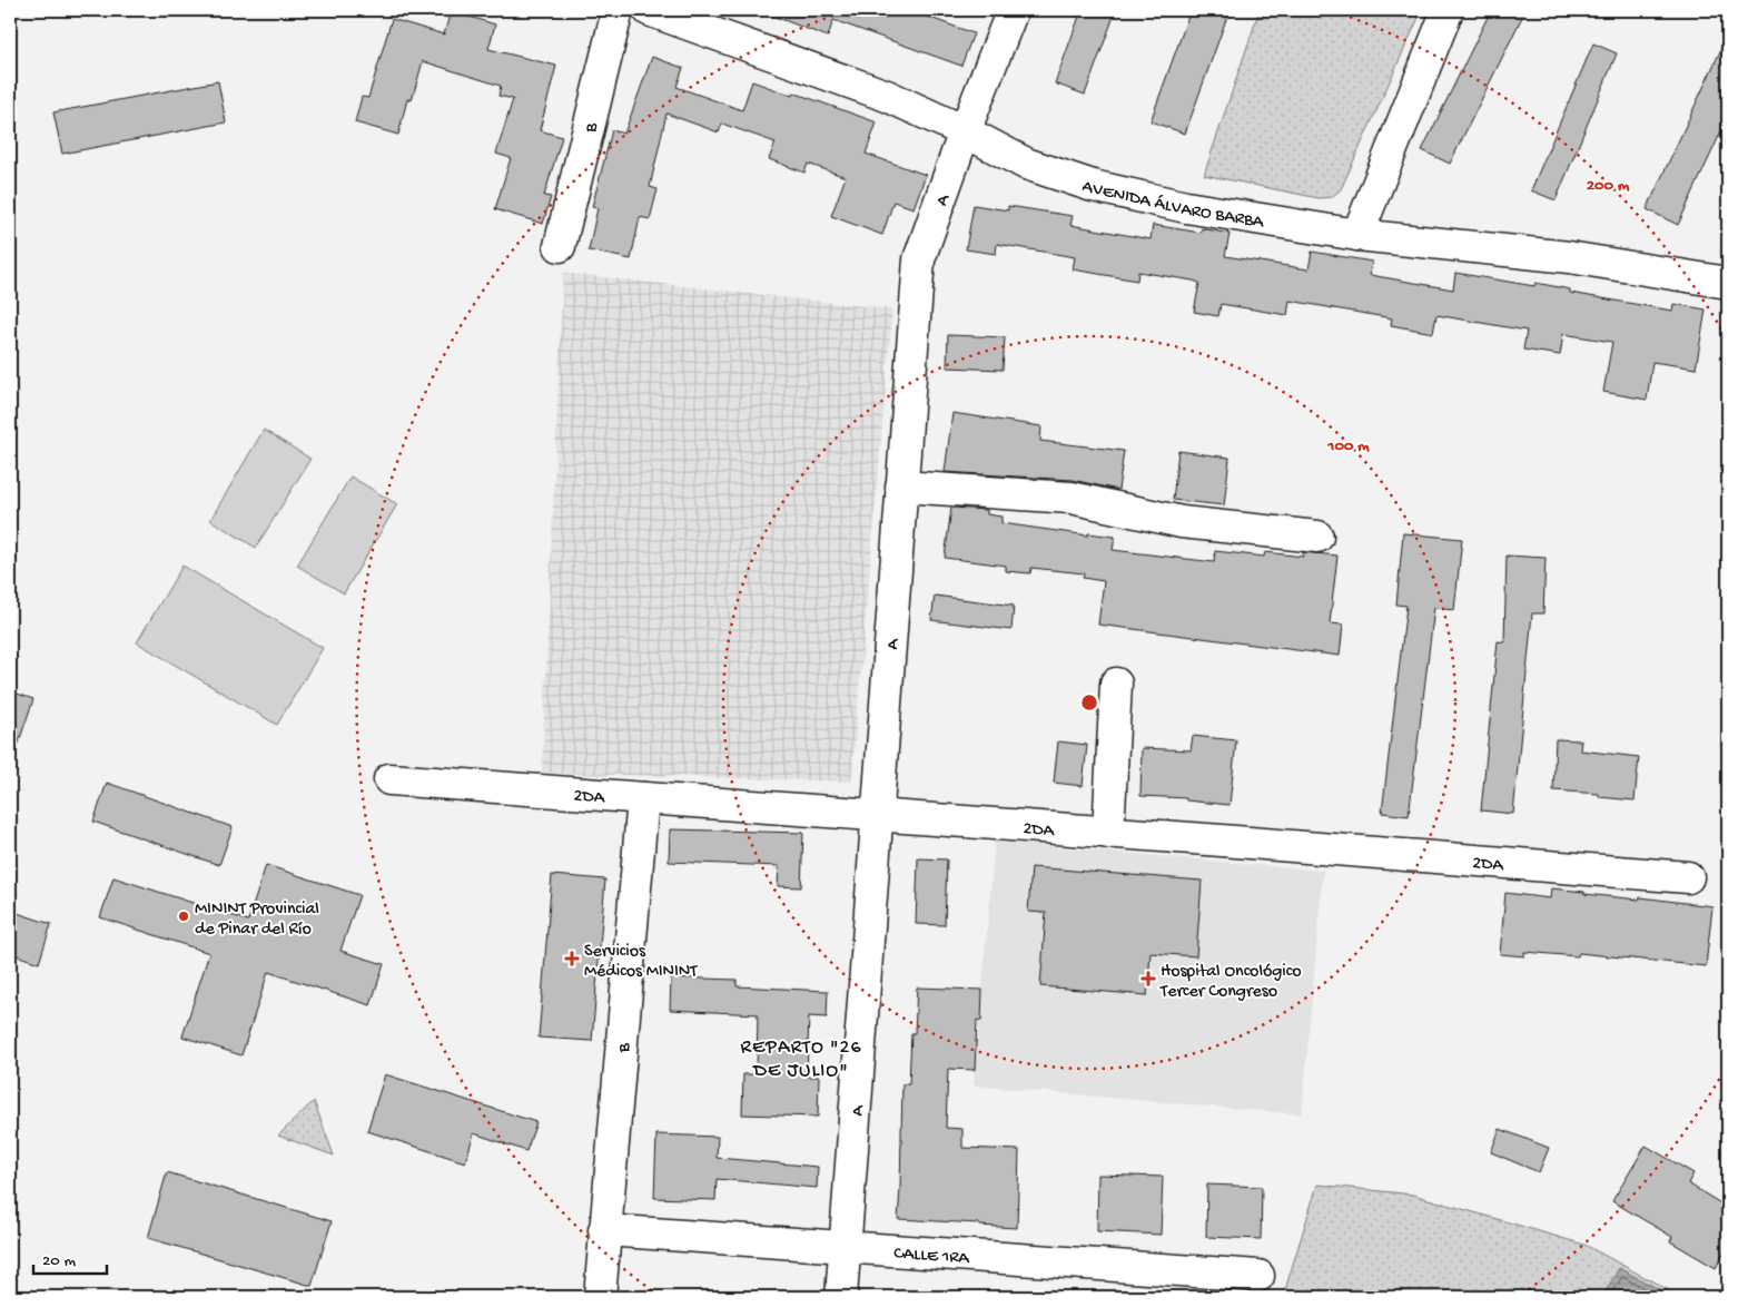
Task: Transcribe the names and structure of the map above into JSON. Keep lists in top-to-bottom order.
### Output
{
  "streets": {
    "street": [
      "B",
      "A",
      "AVENIDA ÁLVARO BARBA",
      "2DA",
      "CALLE 1RA"
    ]
  },
  "crossings": [
    ["B", "2DA"],
    ["B", "CALLE 1RA"],
    ["A", "AVENIDA ÁLVARO BARBA"],
    ["A", "2DA"],
    ["A", "CALLE 1RA"]
  ],
  "districts": ["REPARTO \"26 DE JULIO\""],
  "places": {
    "other": ["MININT Provincial de Pinar del Río"],
    "health": ["Servicios Médicos MININT", "Hospital Oncológico Tercer Congreso"]
  },
  "scale_bar": "20 m",
  "rings": ["200 m", "100 m"]
}
